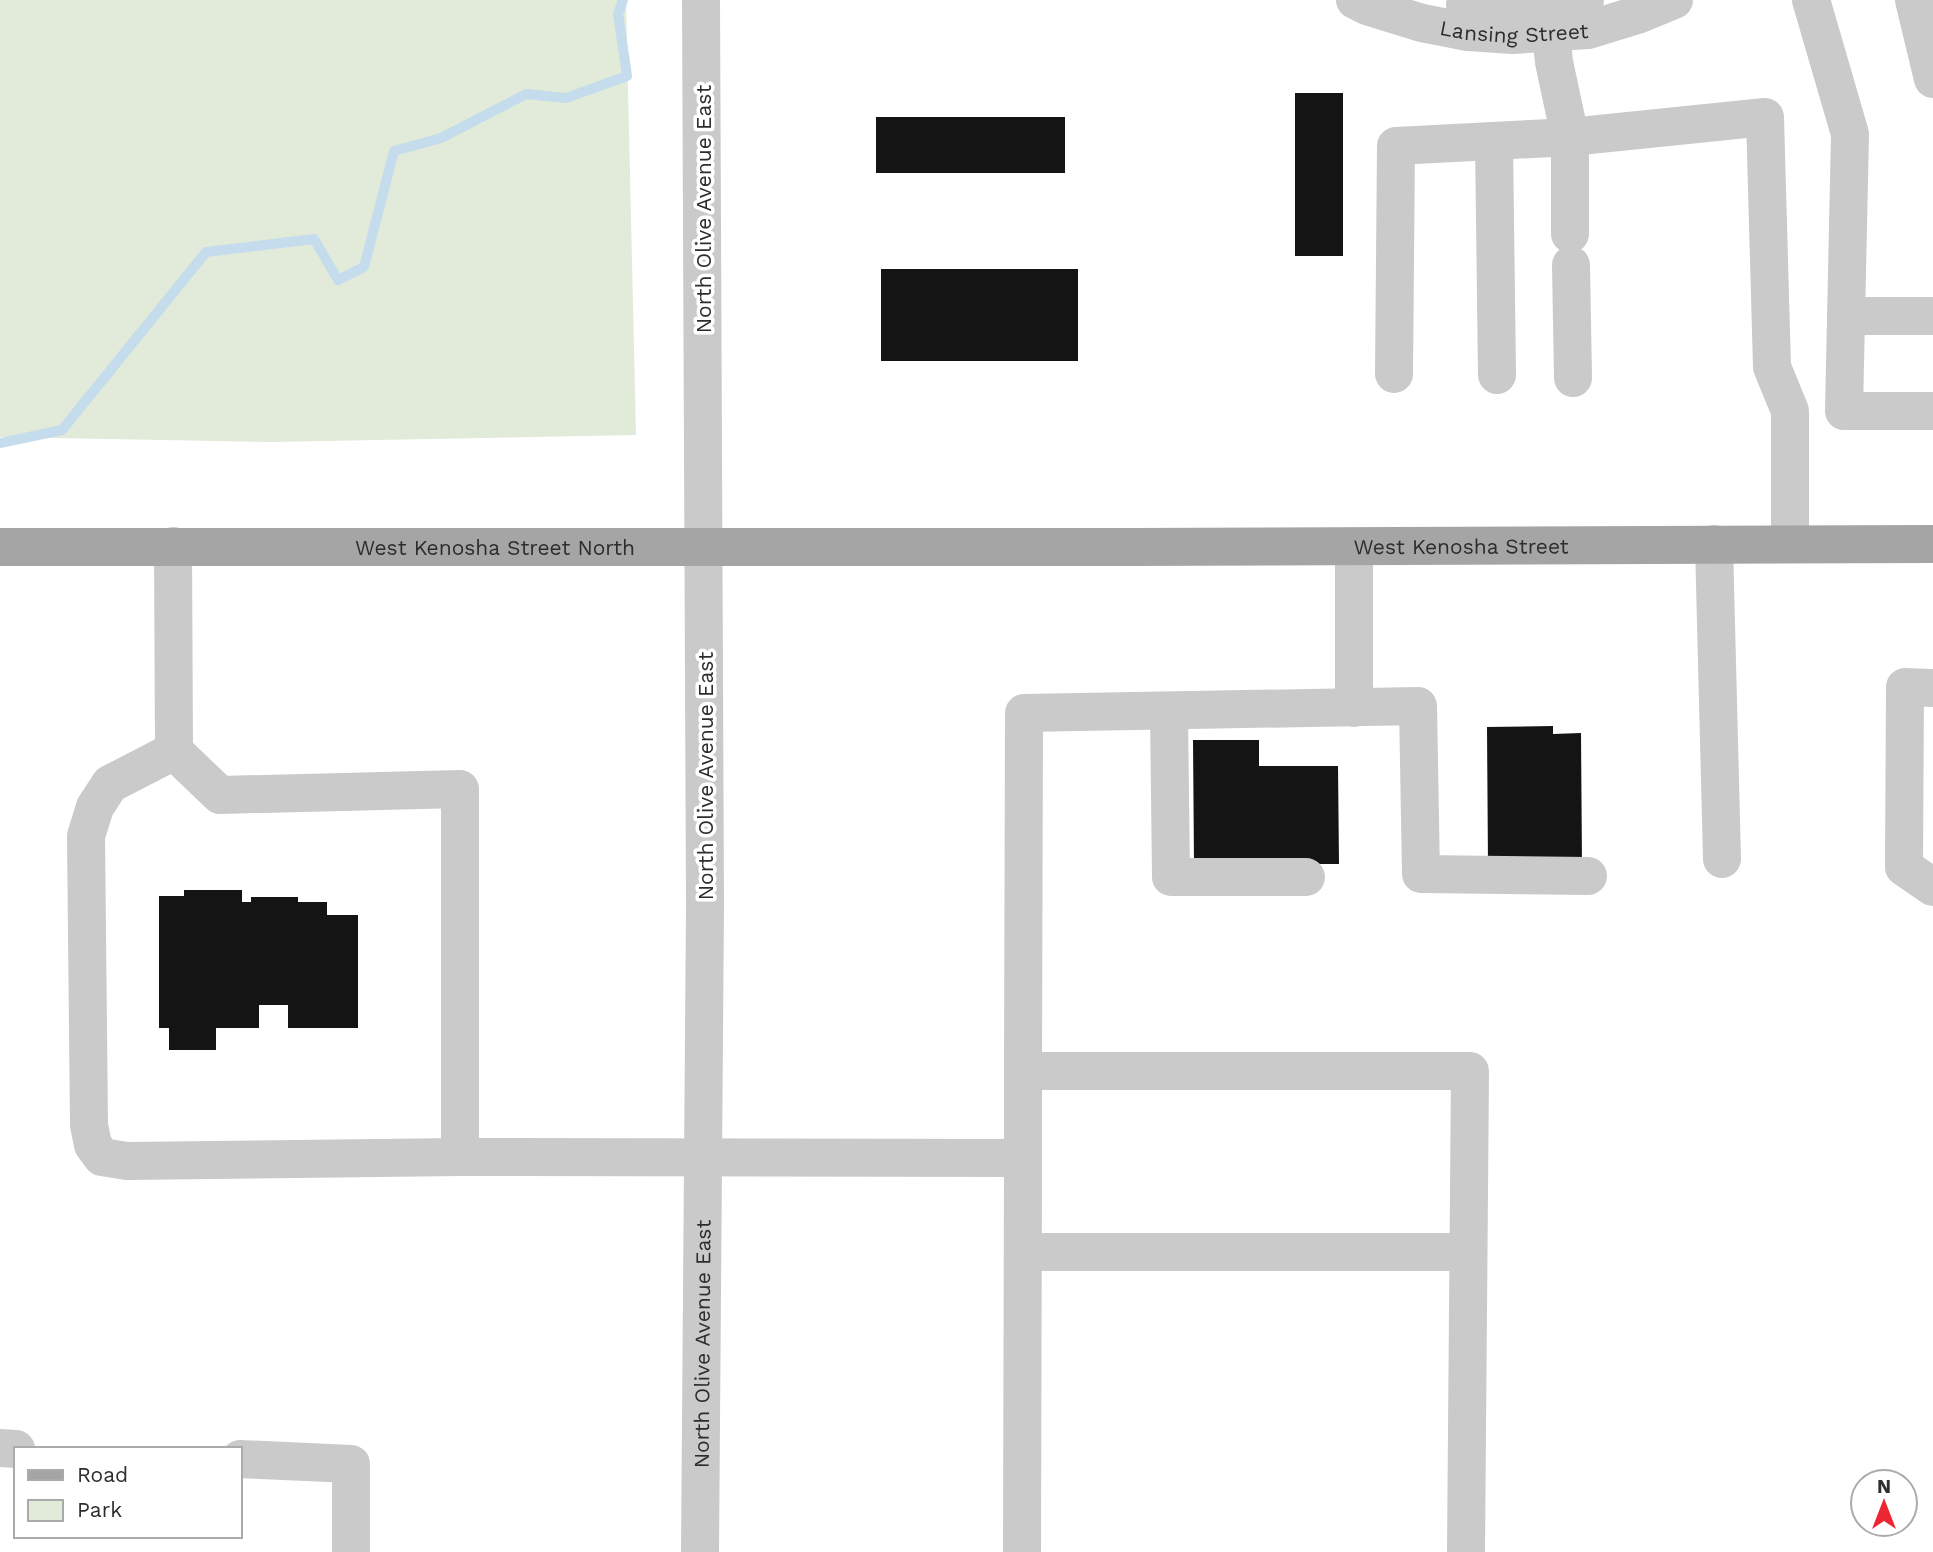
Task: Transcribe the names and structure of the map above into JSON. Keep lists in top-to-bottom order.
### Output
{
  "streets": {
    "main road": ["West Kenosha Street North", "West Kenosha Street"],
    "street": ["Lansing Street", "North Olive Avenue East"]
  },
  "crossings": [
    ["North Olive Avenue East", "West Kenosha Street North"],
    ["West Kenosha Street North", "West Kenosha Street"]
  ],
  "legend": ["Road", "Park"],
  "north": "top"
}
